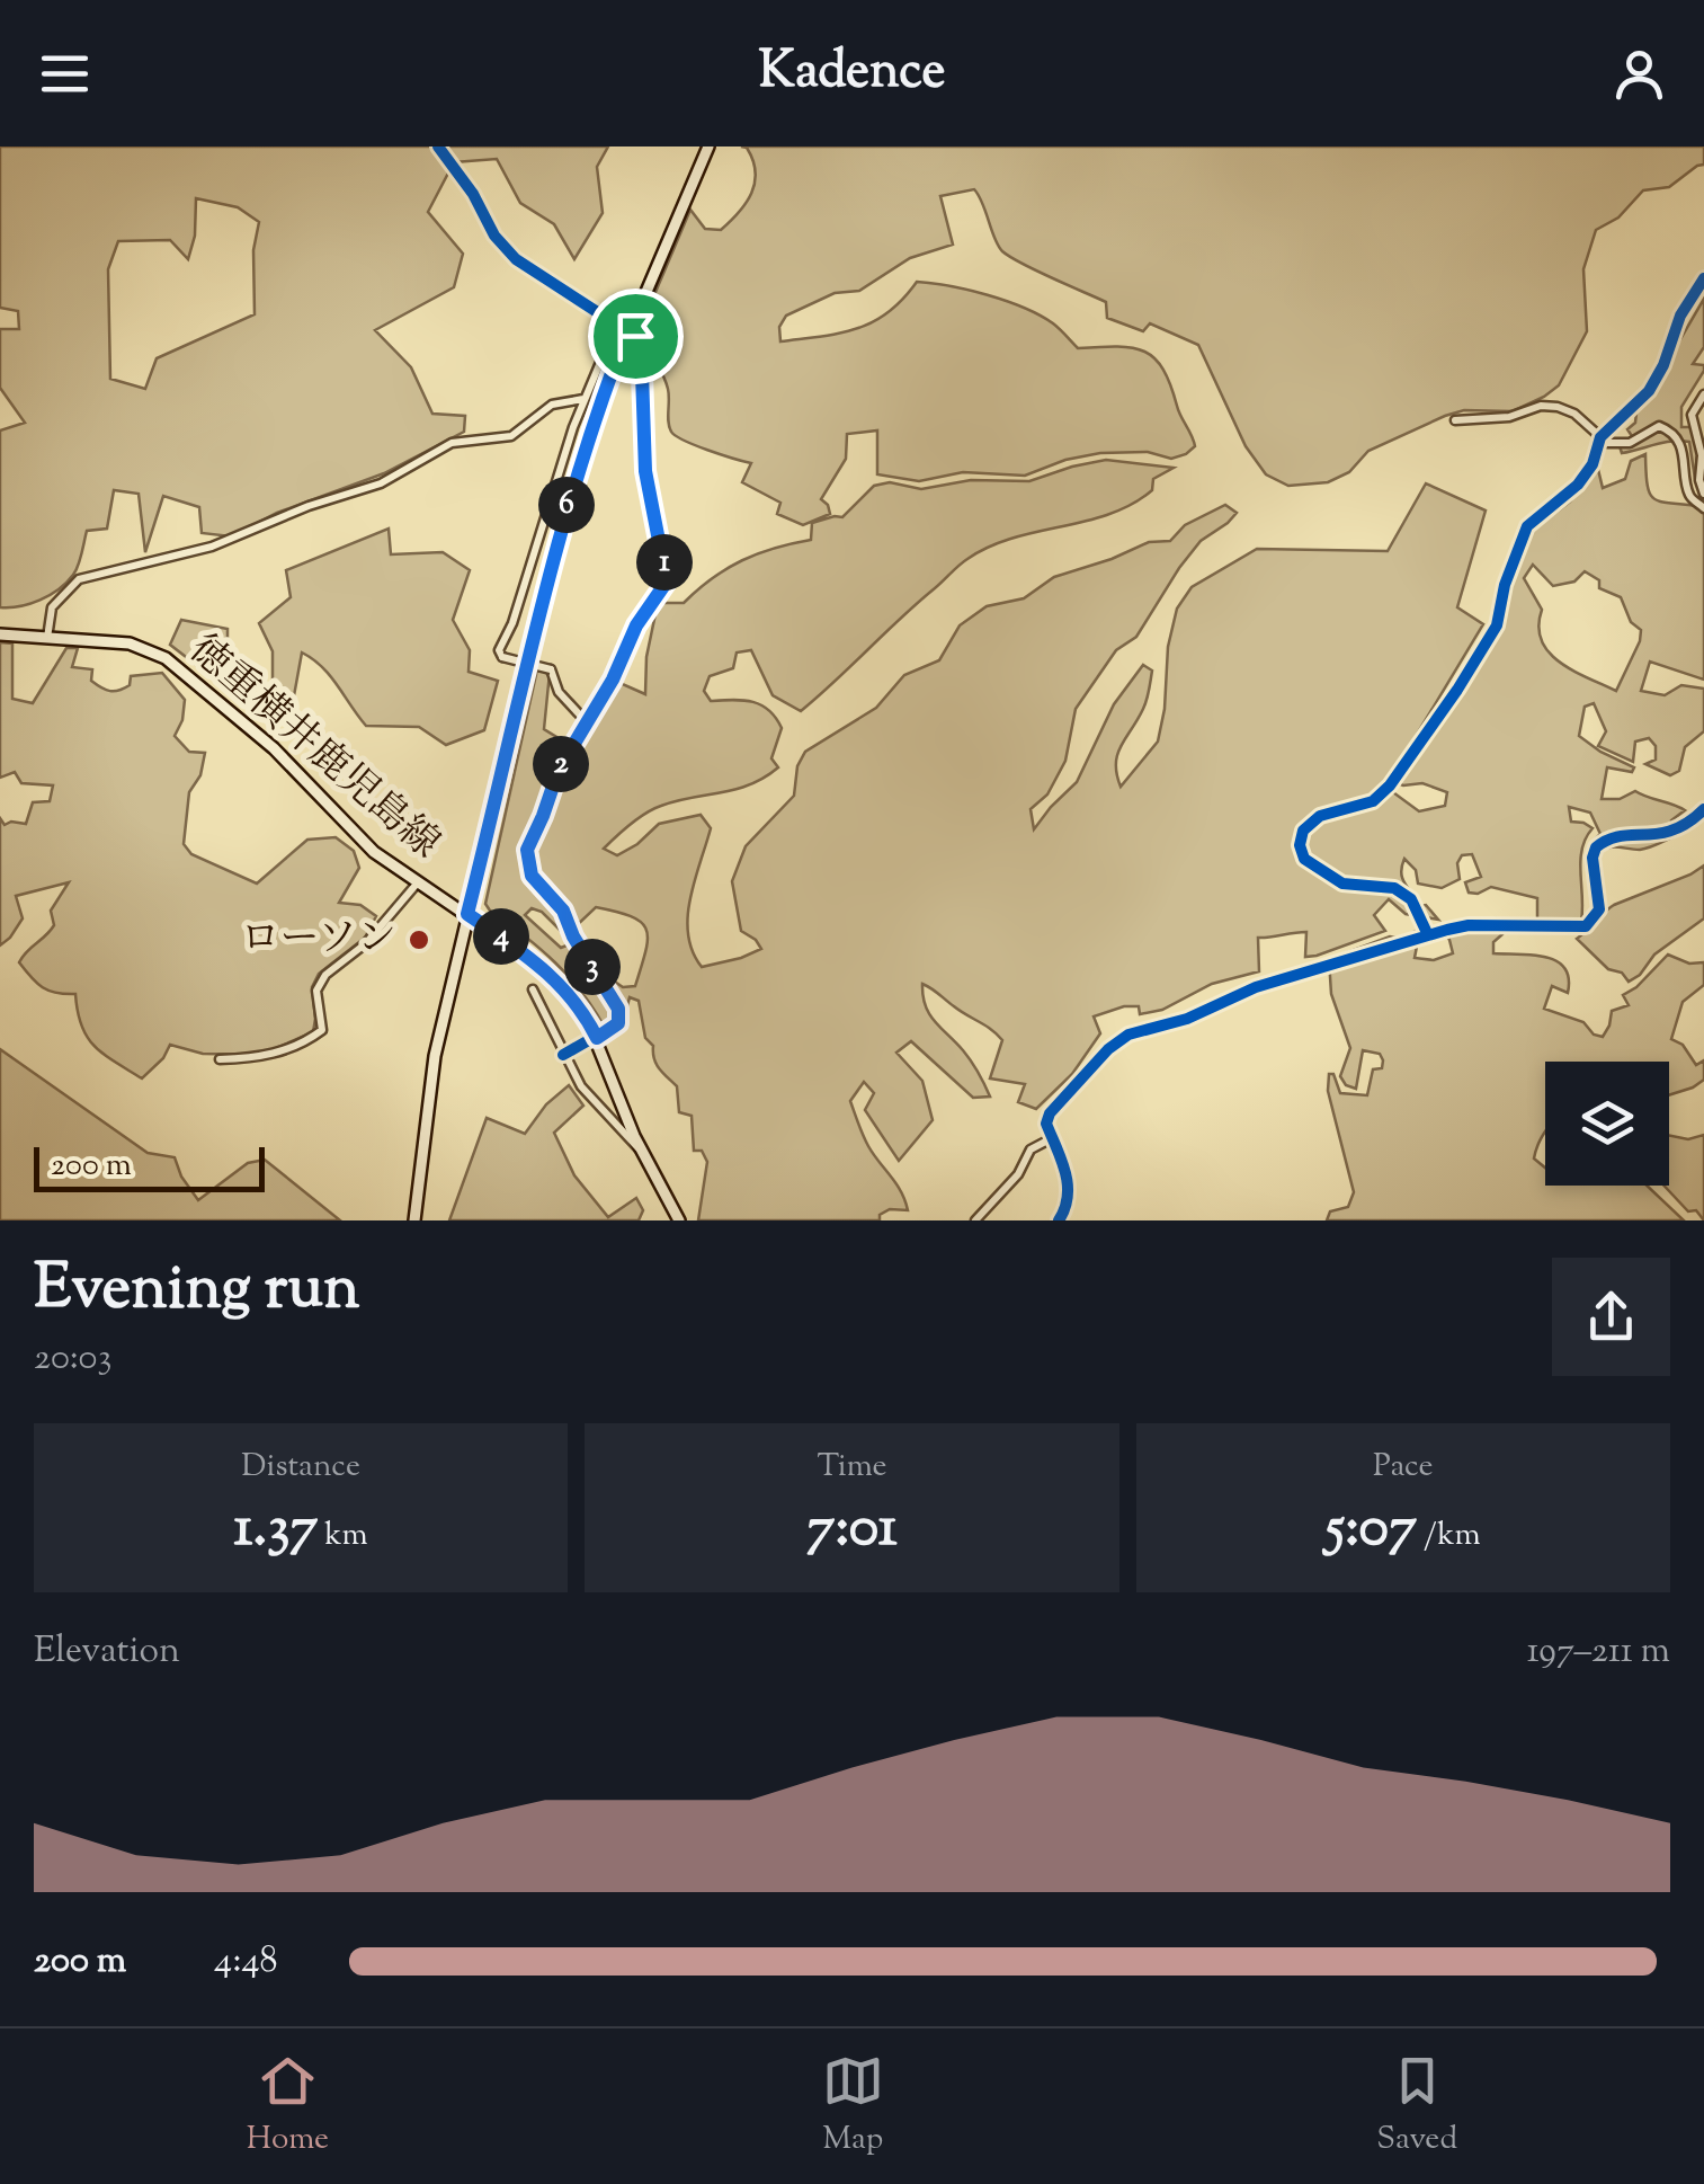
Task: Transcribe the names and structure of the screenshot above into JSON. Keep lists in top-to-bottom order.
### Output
{
  "streets": {
    "main road": ["徳重横井鹿児島線"]
  },
  "places": ["ローソン"],
  "scale_bar": "200 m",
  "page": {
    "header": "Kadence",
    "pins": [
      "6",
      "1",
      "2",
      "4",
      "3"
    ],
    "scale": "200 m",
    "heading": ["Evening run", "20:03"],
    "stats": [
      ["Distance", "1.37 km"],
      ["Time", "7:01"],
      ["Pace", "5:07 /km"]
    ],
    "chart": ["Elevation", "197–211 m"],
    "list": [
      {
        "name": "200 m",
        "note": "4:48"
      }
    ],
    "tabs": ["Home", "Map", "Saved"]
  }
}
